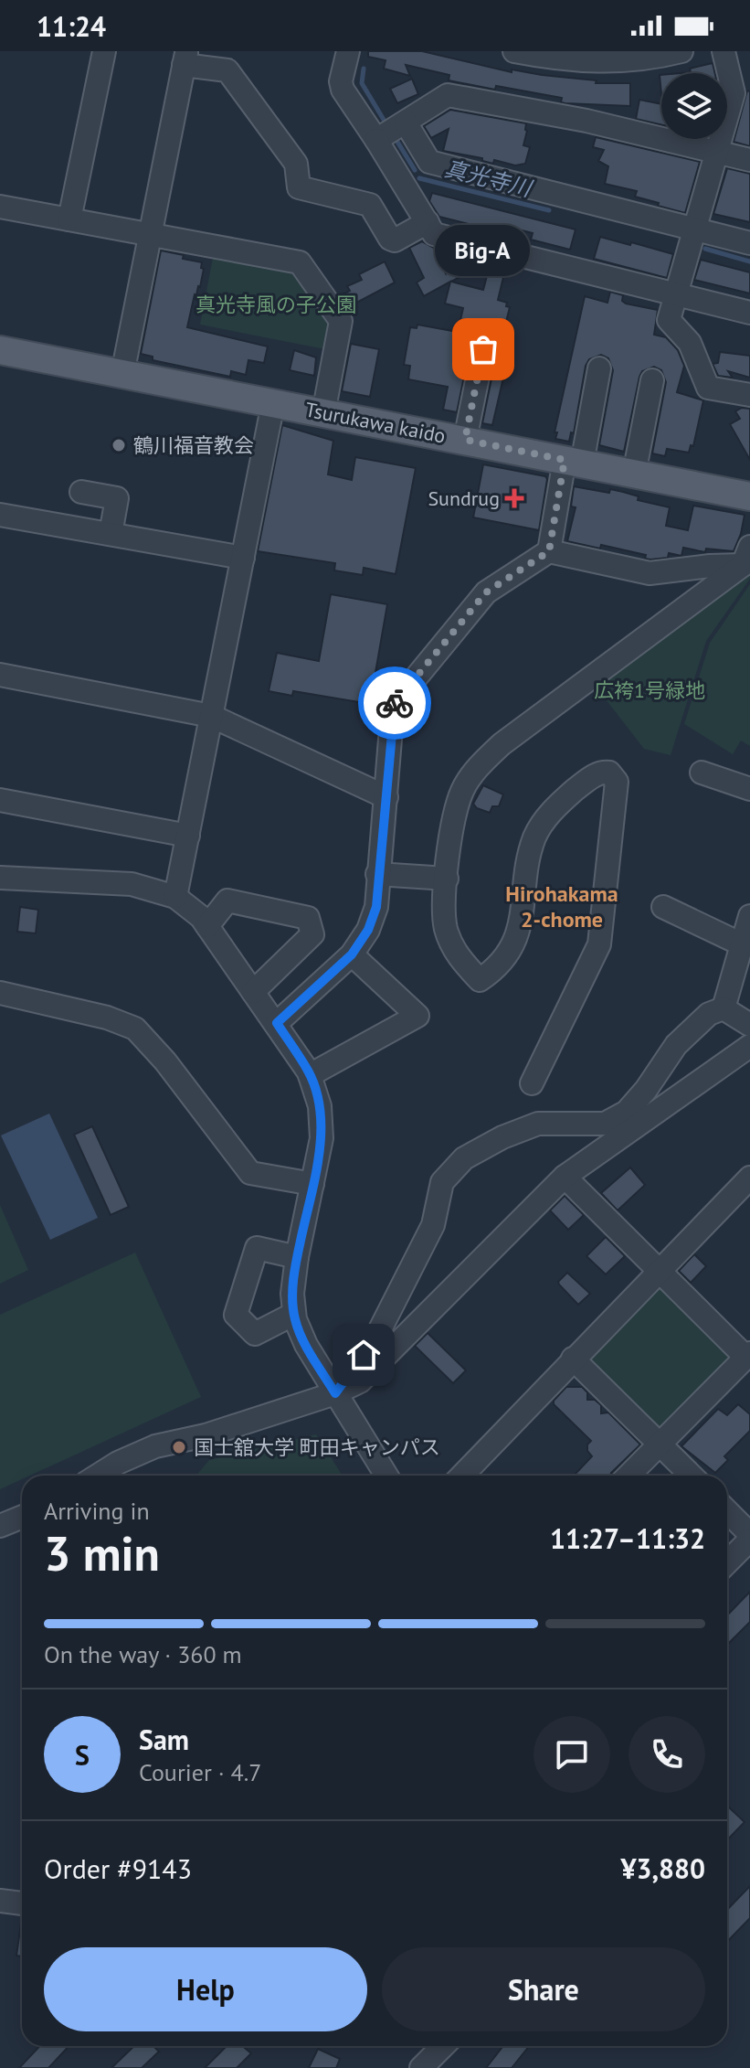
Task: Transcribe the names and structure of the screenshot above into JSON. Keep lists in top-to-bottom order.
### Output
{
  "streets": {
    "main road": ["Tsurukawa kaido"]
  },
  "districts": ["Hirohakama 2-chome"],
  "water": ["真光寺川"],
  "parks": ["真光寺風の子公園", "広袴1号緑地"],
  "places": {
    "other": ["Big-A", "鶴川福音教会", "国士舘大学 町田キャンパス"],
    "health": ["Sundrug"]
  },
  "page": {
    "status": "11:24",
    "bubble": "Big-A",
    "heading": ["3 min", "Arriving in", "11:27–11:32"],
    "panel": [
      "Sam",
      "Courier · 4.7",
      "Order #9143",
      "¥3,880"
    ],
    "bar": "On the way · 360 m",
    "round": "S",
    "buttons": ["Help", "Share"]
  }
}
